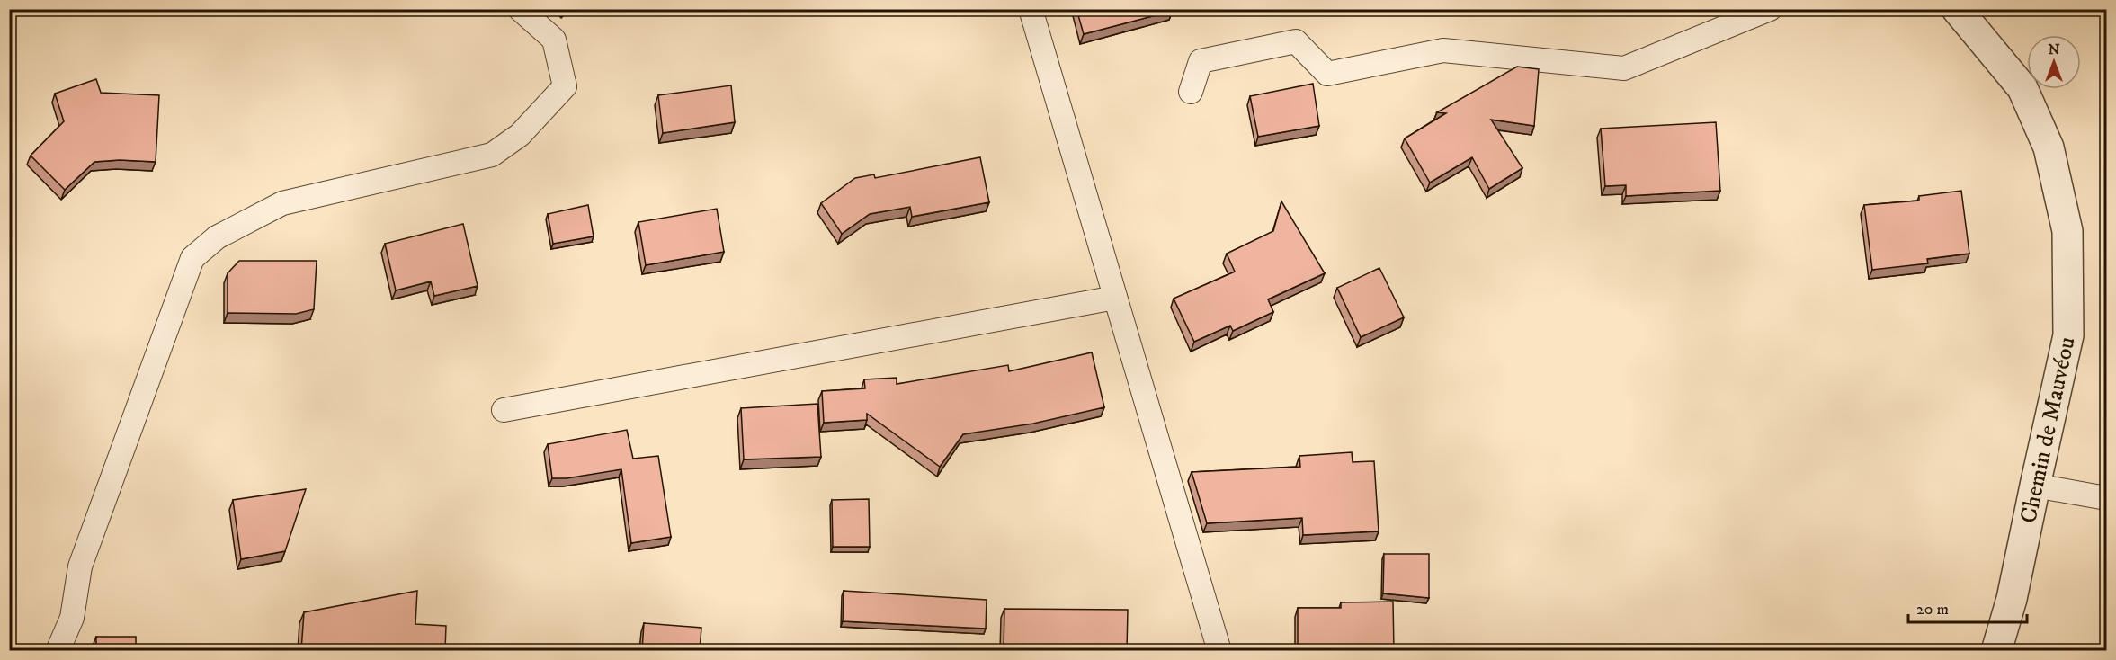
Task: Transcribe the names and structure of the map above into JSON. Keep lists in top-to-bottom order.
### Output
{
  "streets": {
    "street": ["Chemin de Mauvéou"]
  },
  "scale_bar": "20 m",
  "north": "top"
}
